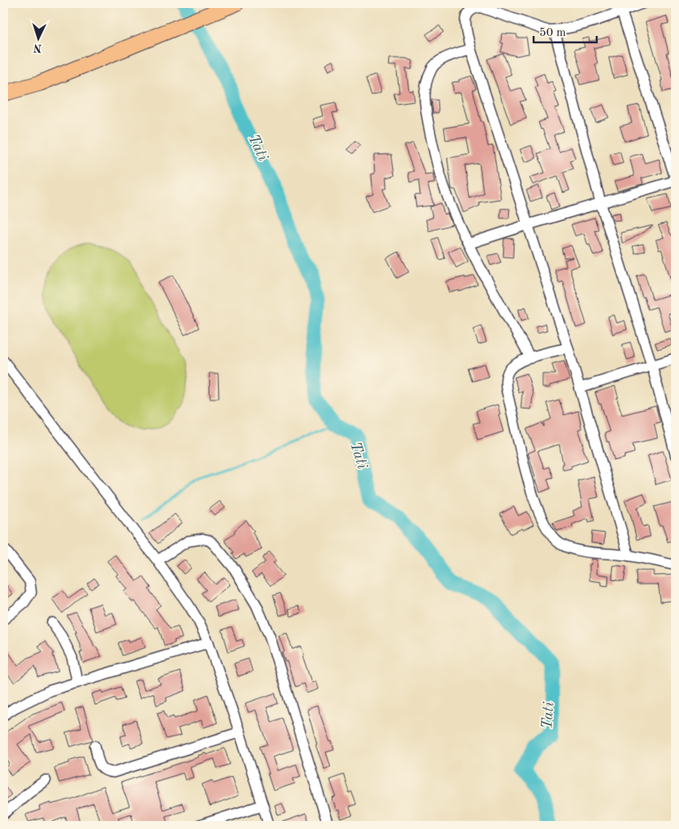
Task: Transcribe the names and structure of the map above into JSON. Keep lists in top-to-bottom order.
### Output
{
  "water": ["Tati"],
  "scale_bar": "50 m",
  "north": "bottom"
}
